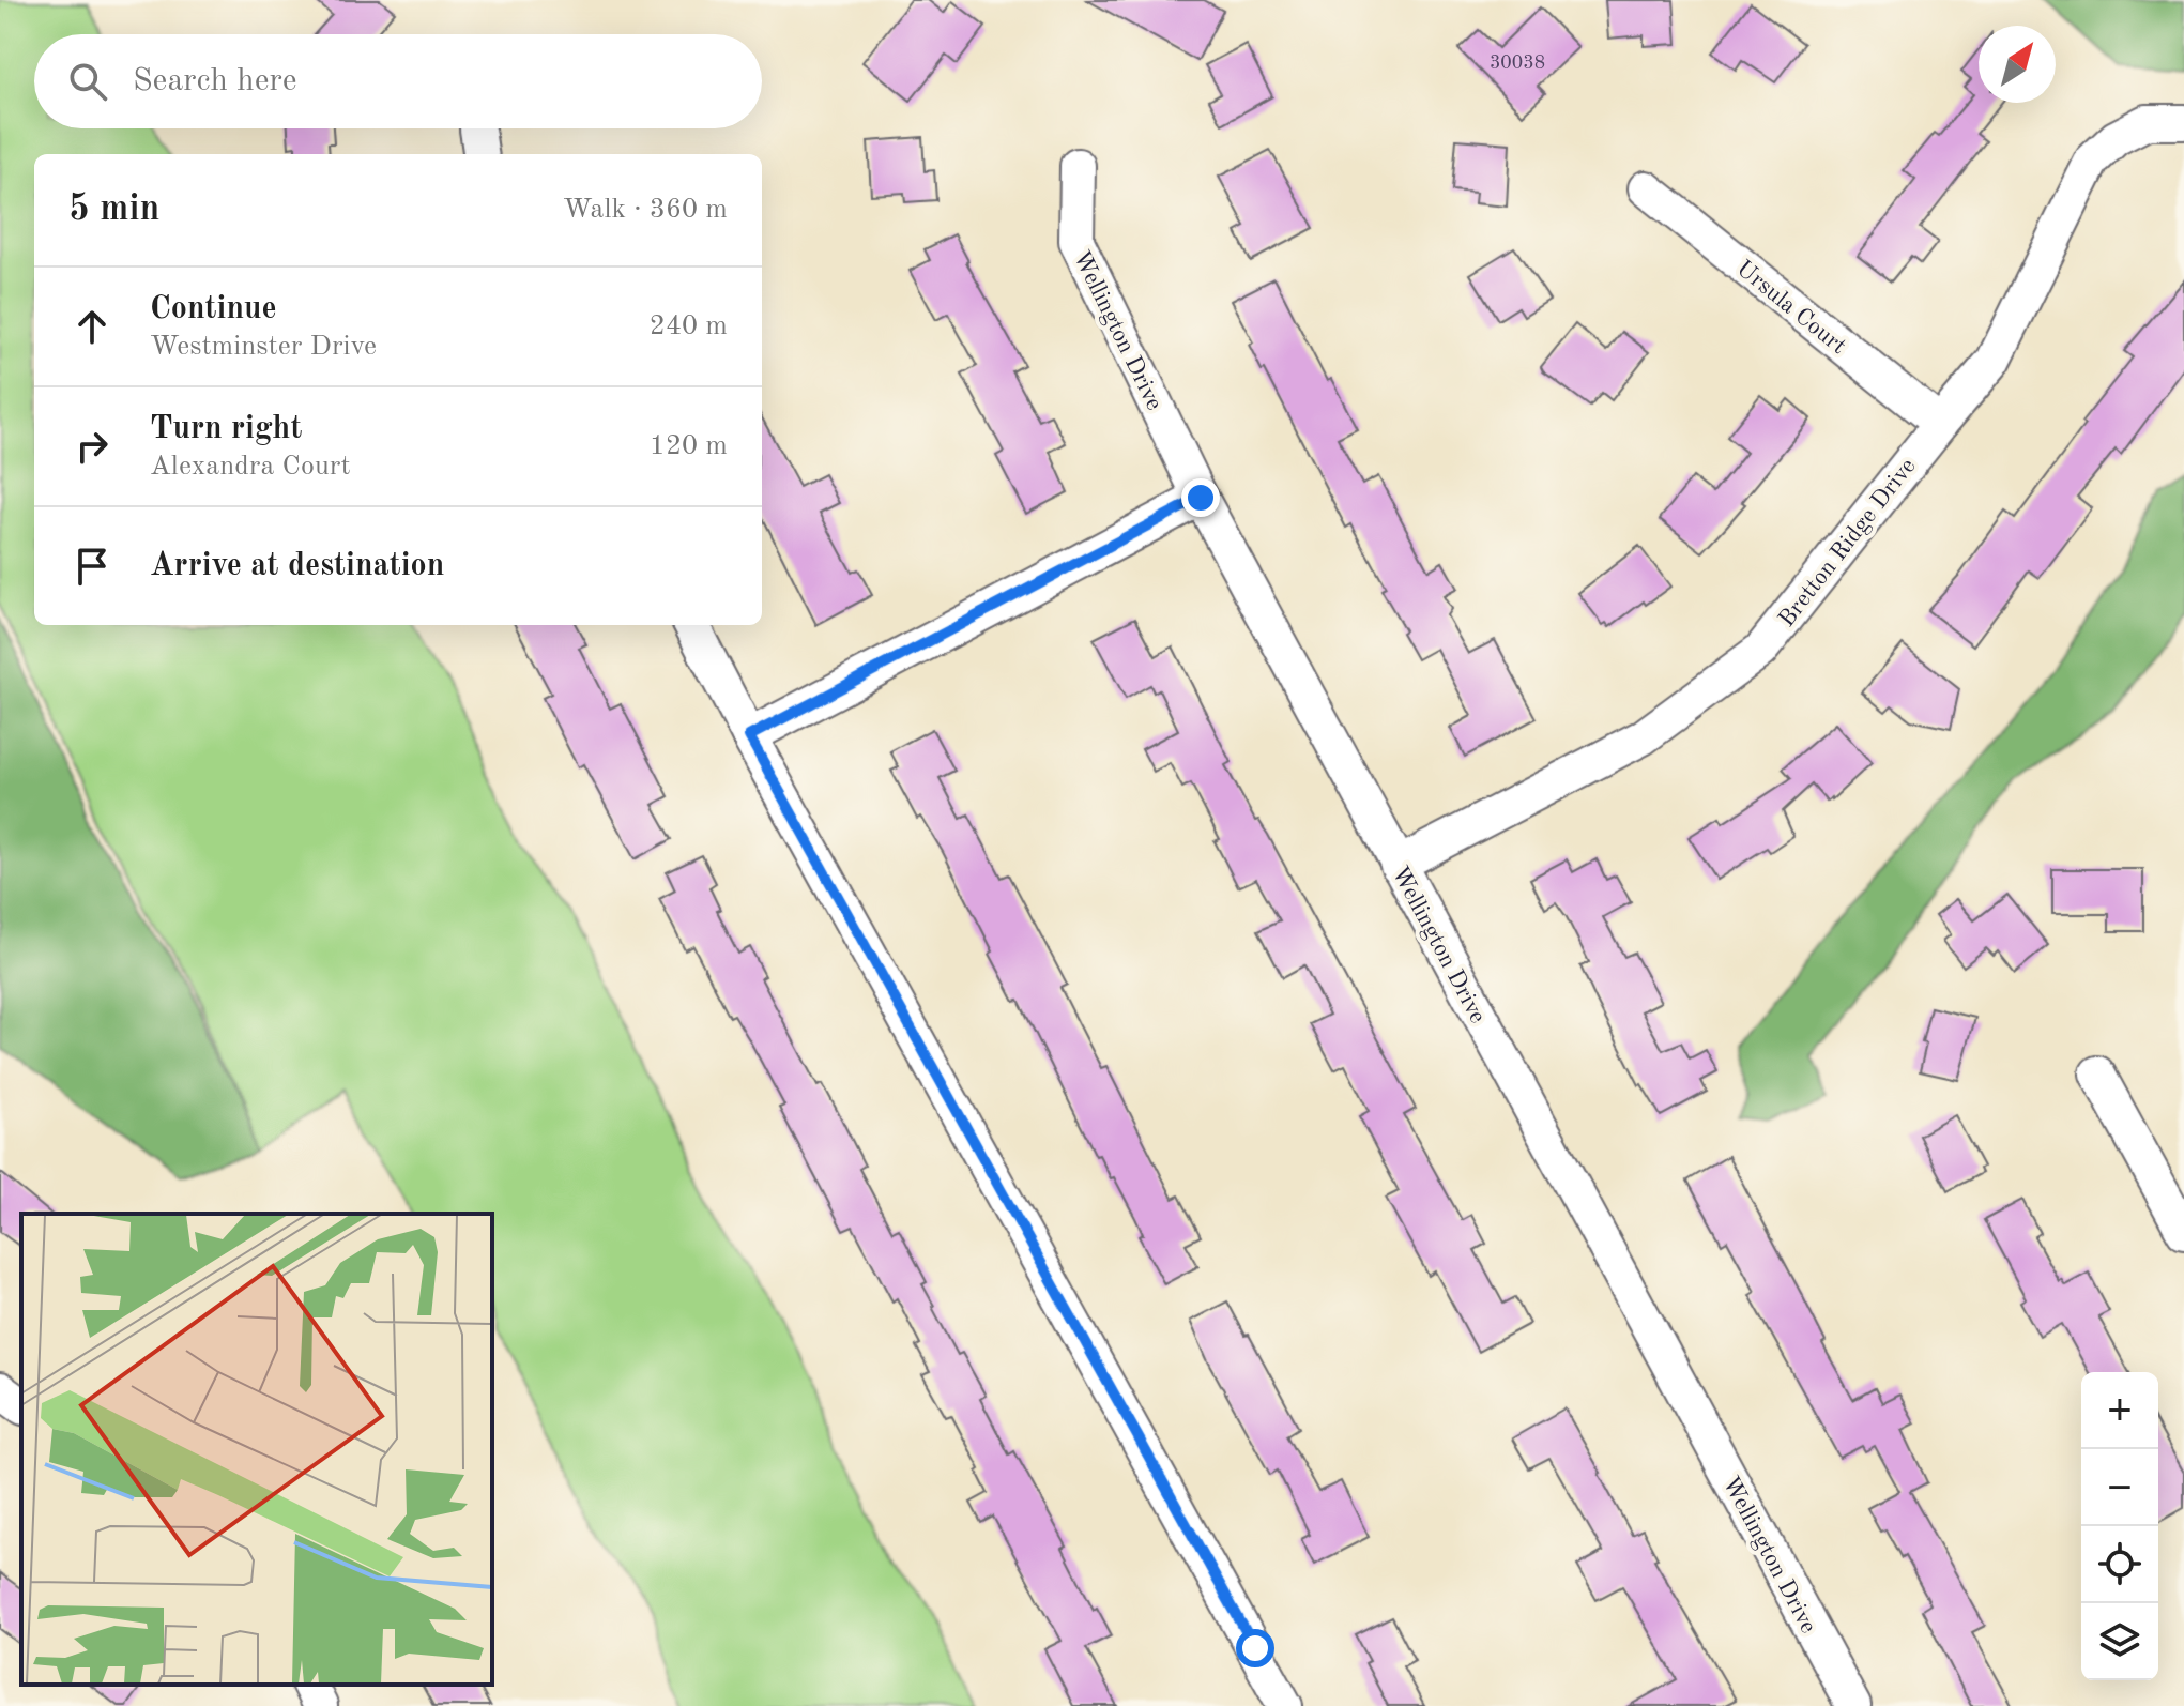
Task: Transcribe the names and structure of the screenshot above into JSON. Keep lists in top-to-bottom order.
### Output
{
  "streets": {
    "street": ["Ursula Court", "Wellington Drive", "Bretton Ridge Drive"]
  },
  "crossings": [
    ["Ursula Court", "Bretton Ridge Drive"],
    ["Wellington Drive", "Bretton Ridge Drive"]
  ],
  "house_numbers": ["30038"],
  "north": "top right",
  "page": {
    "search": "Search here",
    "heading": ["5 min", "Walk · 360 m"],
    "list": [
      ["Continue", "Westminster Drive", "240 m"],
      ["Turn right", "Alexandra Court", "120 m"],
      "Arrive at destination"
    ],
    "map_buttons": ["+", "−"]
  }
}
